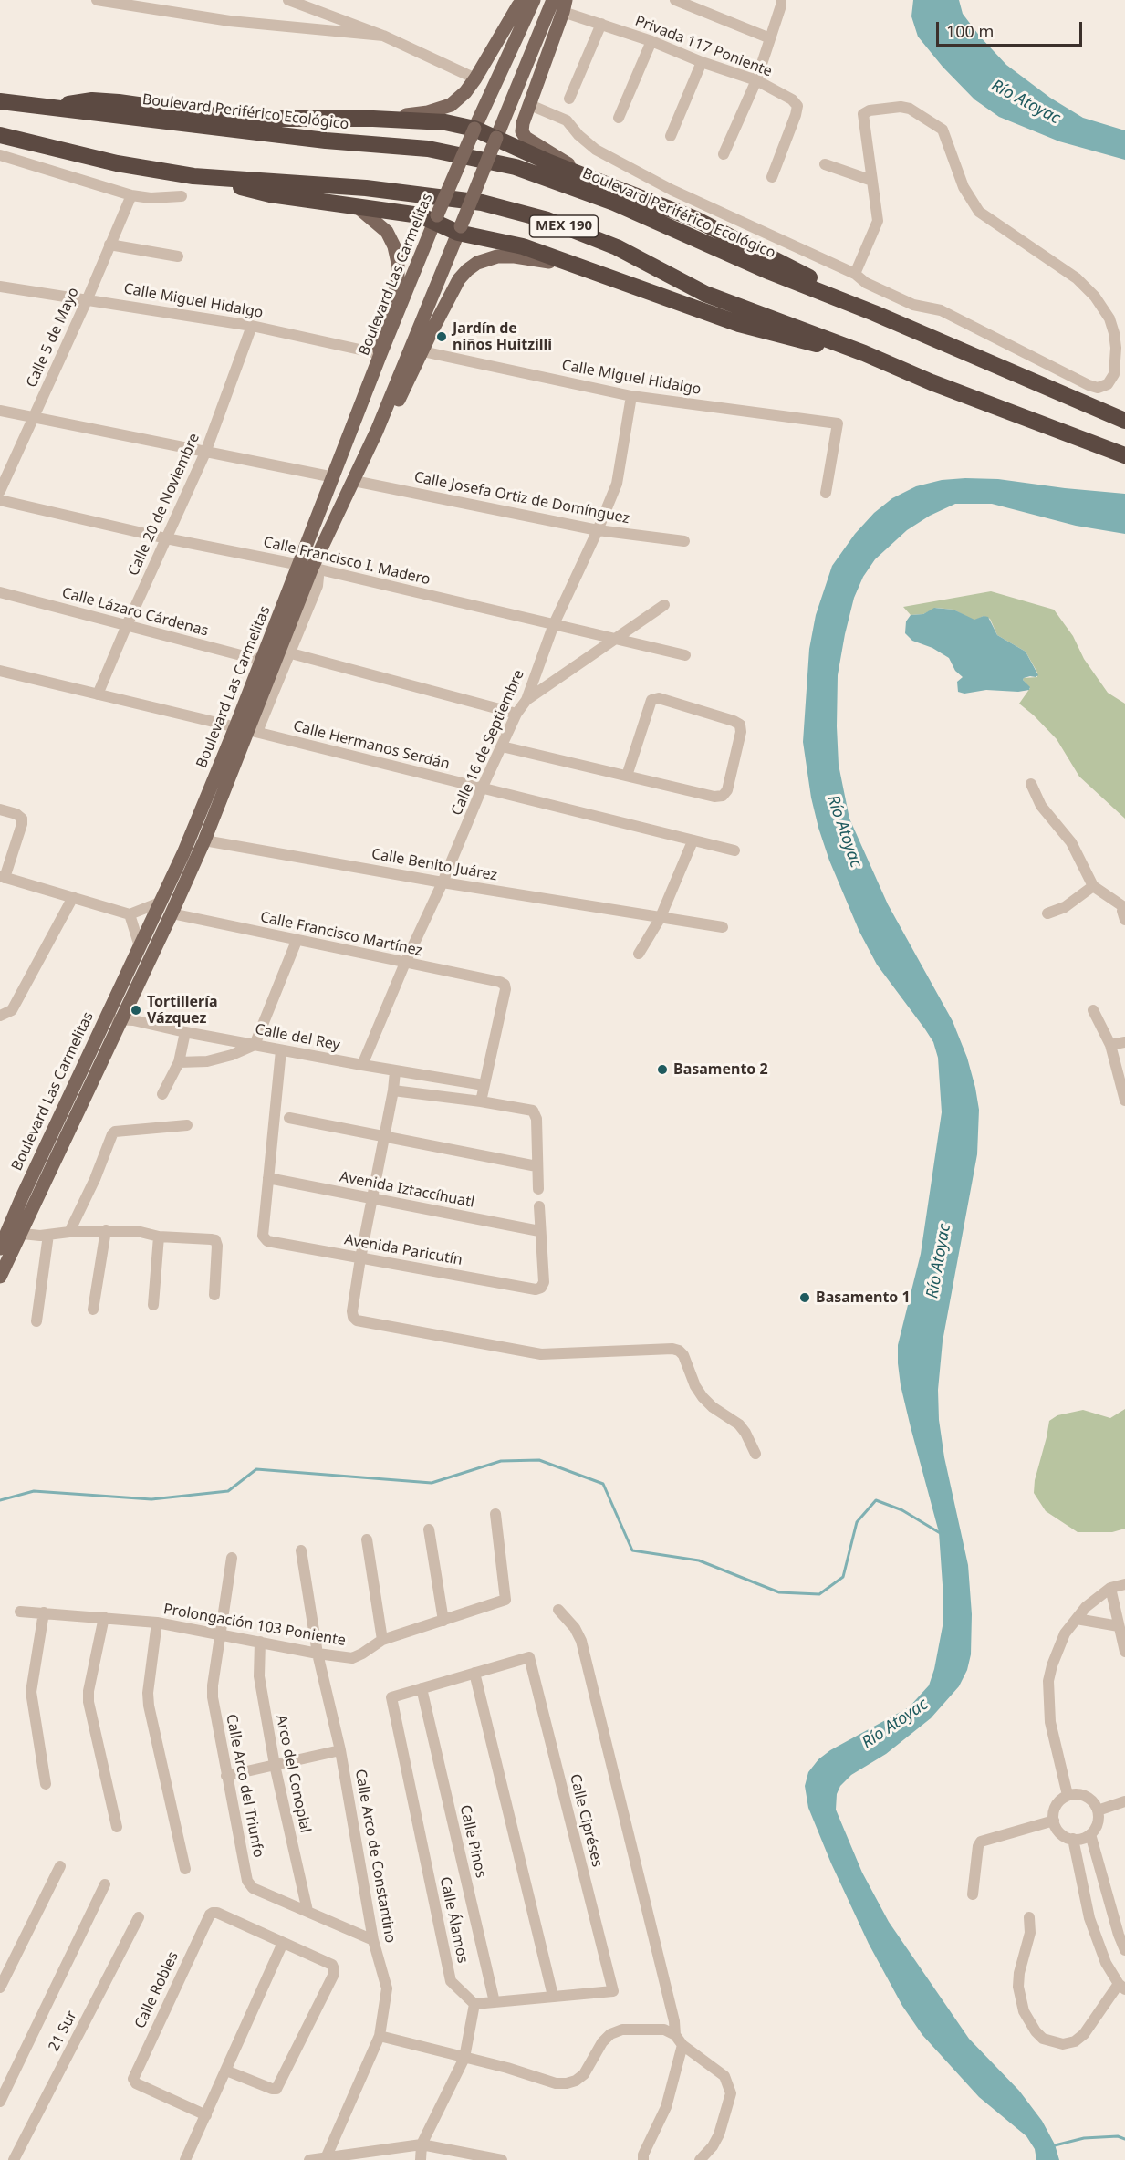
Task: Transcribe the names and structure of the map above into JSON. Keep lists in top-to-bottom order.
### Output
{
  "streets": {
    "highway": ["Boulevard Periférico Ecológico", "MEX 190"],
    "main road": ["Boulevard Las Carmelitas"],
    "street": [
      "Privada 117 Poniente",
      "Calle Miguel Hidalgo",
      "Calle 5 de Mayo",
      "Calle Josefa Ortiz de Domínguez",
      "Calle 20 de Noviembre",
      "Calle Francisco I. Madero",
      "Calle Lázaro Cárdenas",
      "Calle 16 de Septiembre",
      "Calle Hermanos Serdán",
      "Calle Benito Juárez",
      "Calle Francisco Martínez",
      "Calle del Rey",
      "Avenida Iztaccíhuatl",
      "Avenida Paricutín",
      "Prolongación 103 Poniente",
      "Arco del Conopial",
      "Calle Arco del Triunfo",
      "Calle Cipréses",
      "Calle Pinos",
      "Calle Arco de Constantino",
      "Calle Álamos",
      "Calle Robles",
      "21 Sur"
    ]
  },
  "crossings": [
    ["Boulevard Las Carmelitas", "Calle Miguel Hidalgo"],
    ["Boulevard Las Carmelitas", "Calle Josefa Ortiz de Domínguez"],
    ["Boulevard Las Carmelitas", "Calle Francisco I. Madero"],
    ["Boulevard Las Carmelitas", "Calle Lázaro Cárdenas"],
    ["Boulevard Las Carmelitas", "Calle Hermanos Serdán"],
    ["Boulevard Las Carmelitas", "Calle Benito Juárez"],
    ["Boulevard Las Carmelitas", "Calle Francisco Martínez"],
    ["Boulevard Las Carmelitas", "Calle del Rey"],
    ["Calle Miguel Hidalgo", "Calle 5 de Mayo"],
    ["Calle Miguel Hidalgo", "Calle 20 de Noviembre"],
    ["Calle Miguel Hidalgo", "Calle 16 de Septiembre"],
    ["Calle Josefa Ortiz de Domínguez", "Calle 16 de Septiembre"],
    ["Calle 20 de Noviembre", "Calle Francisco I. Madero"],
    ["Calle 20 de Noviembre", "Calle Lázaro Cárdenas"],
    ["Calle 20 de Noviembre", "Calle Hermanos Serdán"],
    ["Calle Francisco I. Madero", "Calle 16 de Septiembre"],
    ["Calle 16 de Septiembre", "Calle Hermanos Serdán"],
    ["Calle 16 de Septiembre", "Calle Benito Juárez"],
    ["Calle 16 de Septiembre", "Calle Francisco Martínez"],
    ["Calle 16 de Septiembre", "Calle del Rey"],
    ["Calle Francisco Martínez", "Calle del Rey"],
    ["Avenida Iztaccíhuatl", "Avenida Paricutín"],
    ["Prolongación 103 Poniente", "Arco del Conopial"],
    ["Prolongación 103 Poniente", "Calle Arco del Triunfo"],
    ["Prolongación 103 Poniente", "Calle Arco de Constantino"],
    ["Arco del Conopial", "Calle Arco del Triunfo"],
    ["Calle Arco del Triunfo", "Calle Arco de Constantino"],
    ["Calle Pinos", "Calle Álamos"]
  ],
  "water": ["Río Atoyac"],
  "places": [
    "Jardín de niños Huitzilli",
    "Tortillería Vázquez",
    "Basamento 2",
    "Basamento 1"
  ],
  "scale_bar": "100 m"
}
